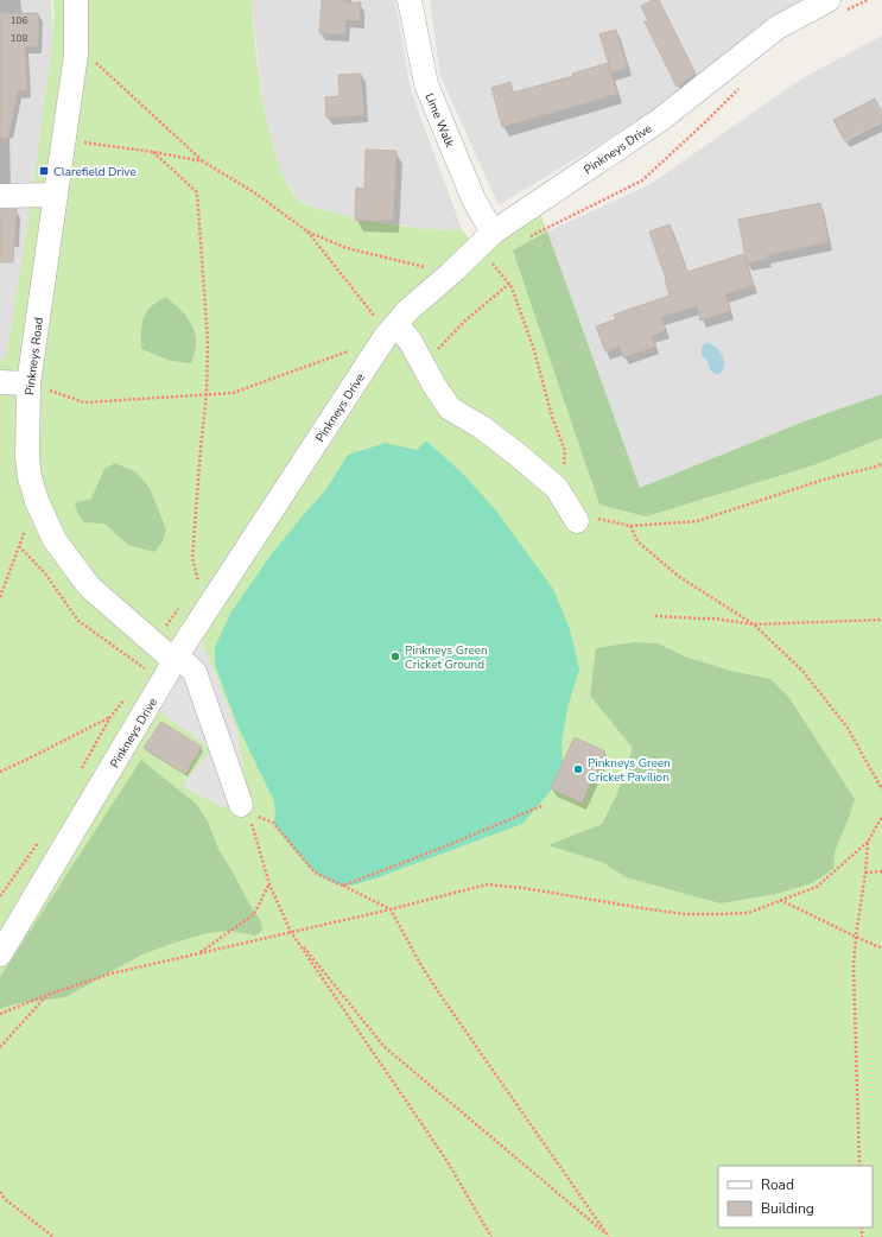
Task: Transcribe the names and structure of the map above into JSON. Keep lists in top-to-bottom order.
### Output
{
  "streets": {
    "street": ["Lime Walk", "Pinkneys Drive", "Pinkneys Road"]
  },
  "crossings": [
    ["Lime Walk", "Pinkneys Drive"],
    ["Pinkneys Drive", "Pinkneys Road"]
  ],
  "places": {
    "transit": ["Clarefield Drive"],
    "other": ["Pinkneys Green Cricket Ground", "Pinkneys Green Cricket Pavilion"]
  },
  "house_numbers": ["106", "108"],
  "legend": ["Road", "Building"]
}
